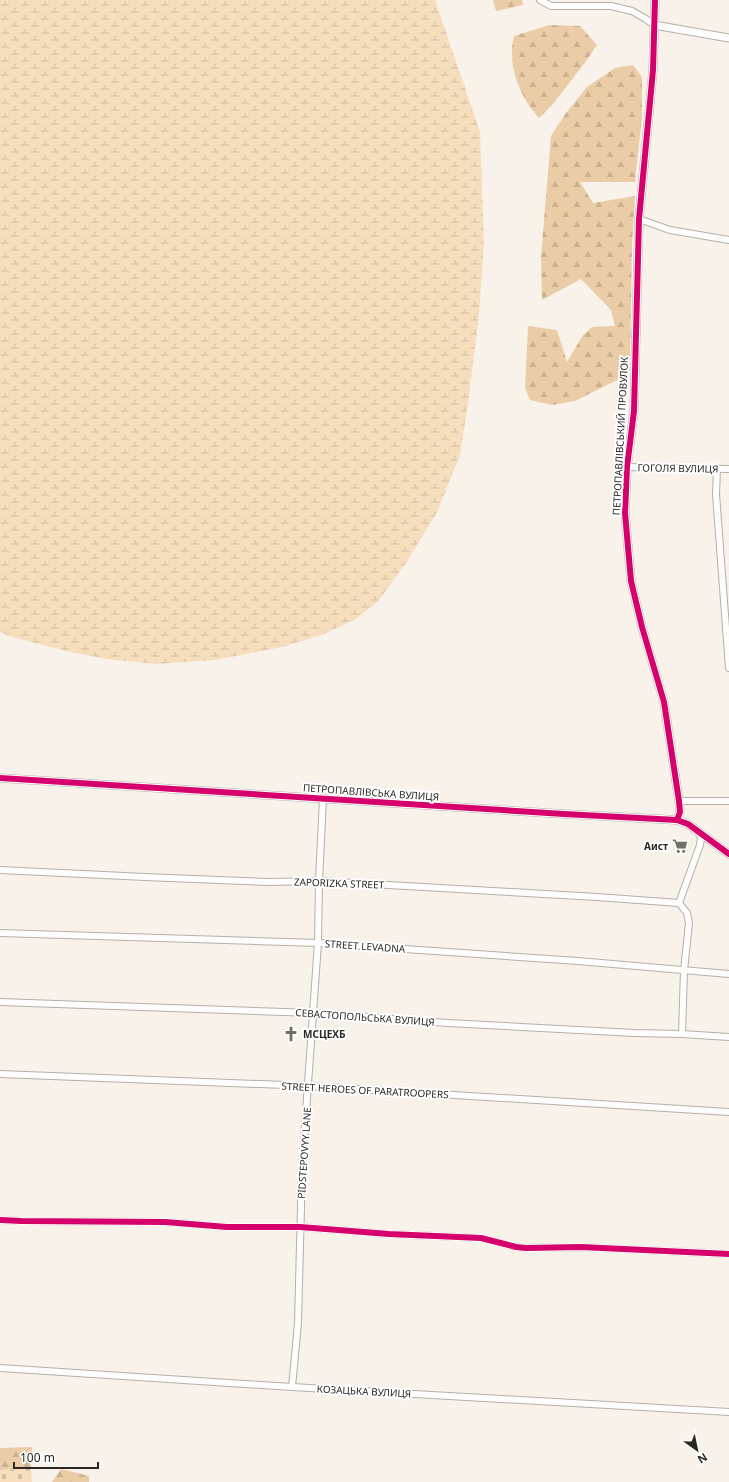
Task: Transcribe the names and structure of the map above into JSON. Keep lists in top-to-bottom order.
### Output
{
  "streets": {
    "street": [
      "ПЕТРОПАВЛІВСЬКИЙ ПРОВУЛОК",
      "ГОГОЛЯ ВУЛИЦЯ",
      "ПЕТРОПАВЛІВСЬКА ВУЛИЦЯ",
      "ZAPORIZKA STREET",
      "STREET LEVADNA",
      "СЕВАСТОПОЛЬСЬКА ВУЛИЦЯ",
      "STREET HEROES OF PARATROOPERS",
      "PIDSTEPOVYY LANE",
      "КОЗАЦЬКА ВУЛИЦЯ"
    ]
  },
  "crossings": [
    ["ПЕТРОПАВЛІВСЬКИЙ ПРОВУЛОК", "ГОГОЛЯ ВУЛИЦЯ"],
    ["ПЕТРОПАВЛІВСЬКИЙ ПРОВУЛОК", "ПЕТРОПАВЛІВСЬКА ВУЛИЦЯ"],
    ["ПЕТРОПАВЛІВСЬКА ВУЛИЦЯ", "PIDSTEPOVYY LANE"],
    ["ZAPORIZKA STREET", "PIDSTEPOVYY LANE"],
    ["STREET LEVADNA", "PIDSTEPOVYY LANE"],
    ["СЕВАСТОПОЛЬСЬКА ВУЛИЦЯ", "PIDSTEPOVYY LANE"],
    ["STREET HEROES OF PARATROOPERS", "PIDSTEPOVYY LANE"],
    ["PIDSTEPOVYY LANE", "КОЗАЦЬКА ВУЛИЦЯ"]
  ],
  "places": {
    "supermarket": ["Аист"],
    "church": ["МСЦЕХБ"]
  },
  "scale_bar": "100 m",
  "north": "bottom right"
}
